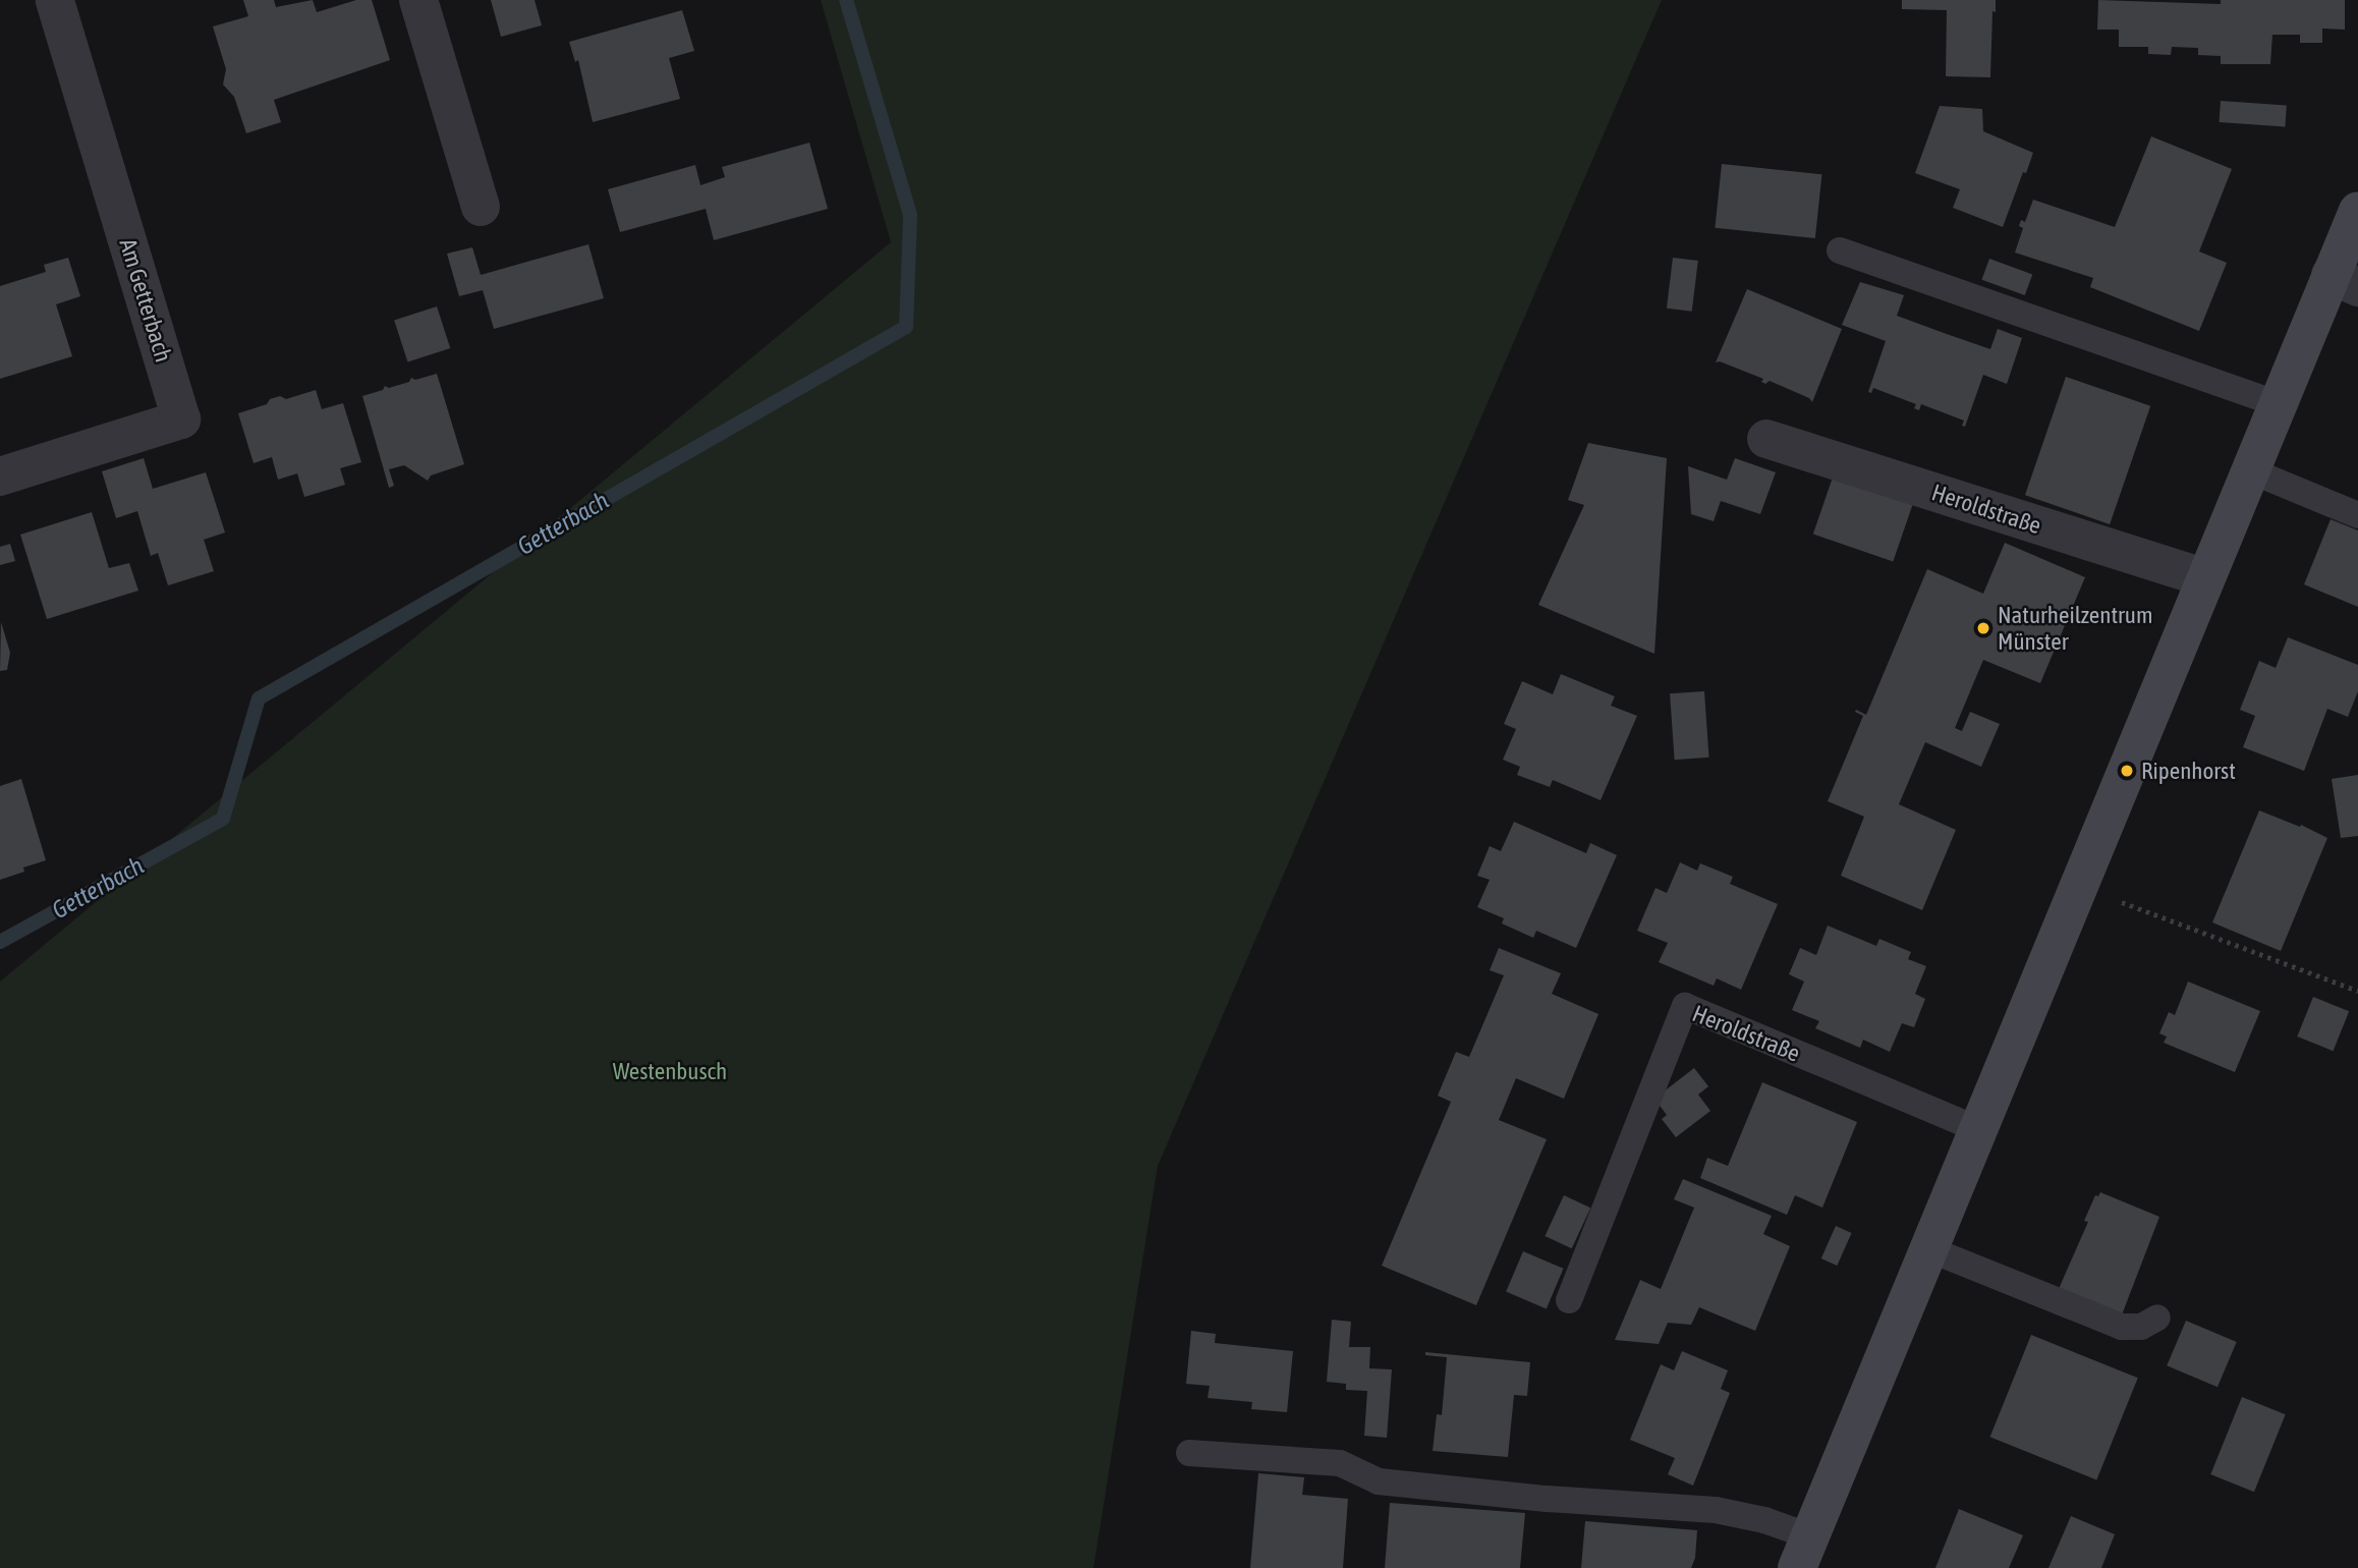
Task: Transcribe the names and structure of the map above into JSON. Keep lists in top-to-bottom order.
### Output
{
  "streets": {
    "street": ["Am Getterbach", "Heroldstraße"]
  },
  "water": ["Getterbach"],
  "parks": ["Westenbusch"],
  "places": ["Naturheilzentrum Münster", "Ripenhorst"]
}
